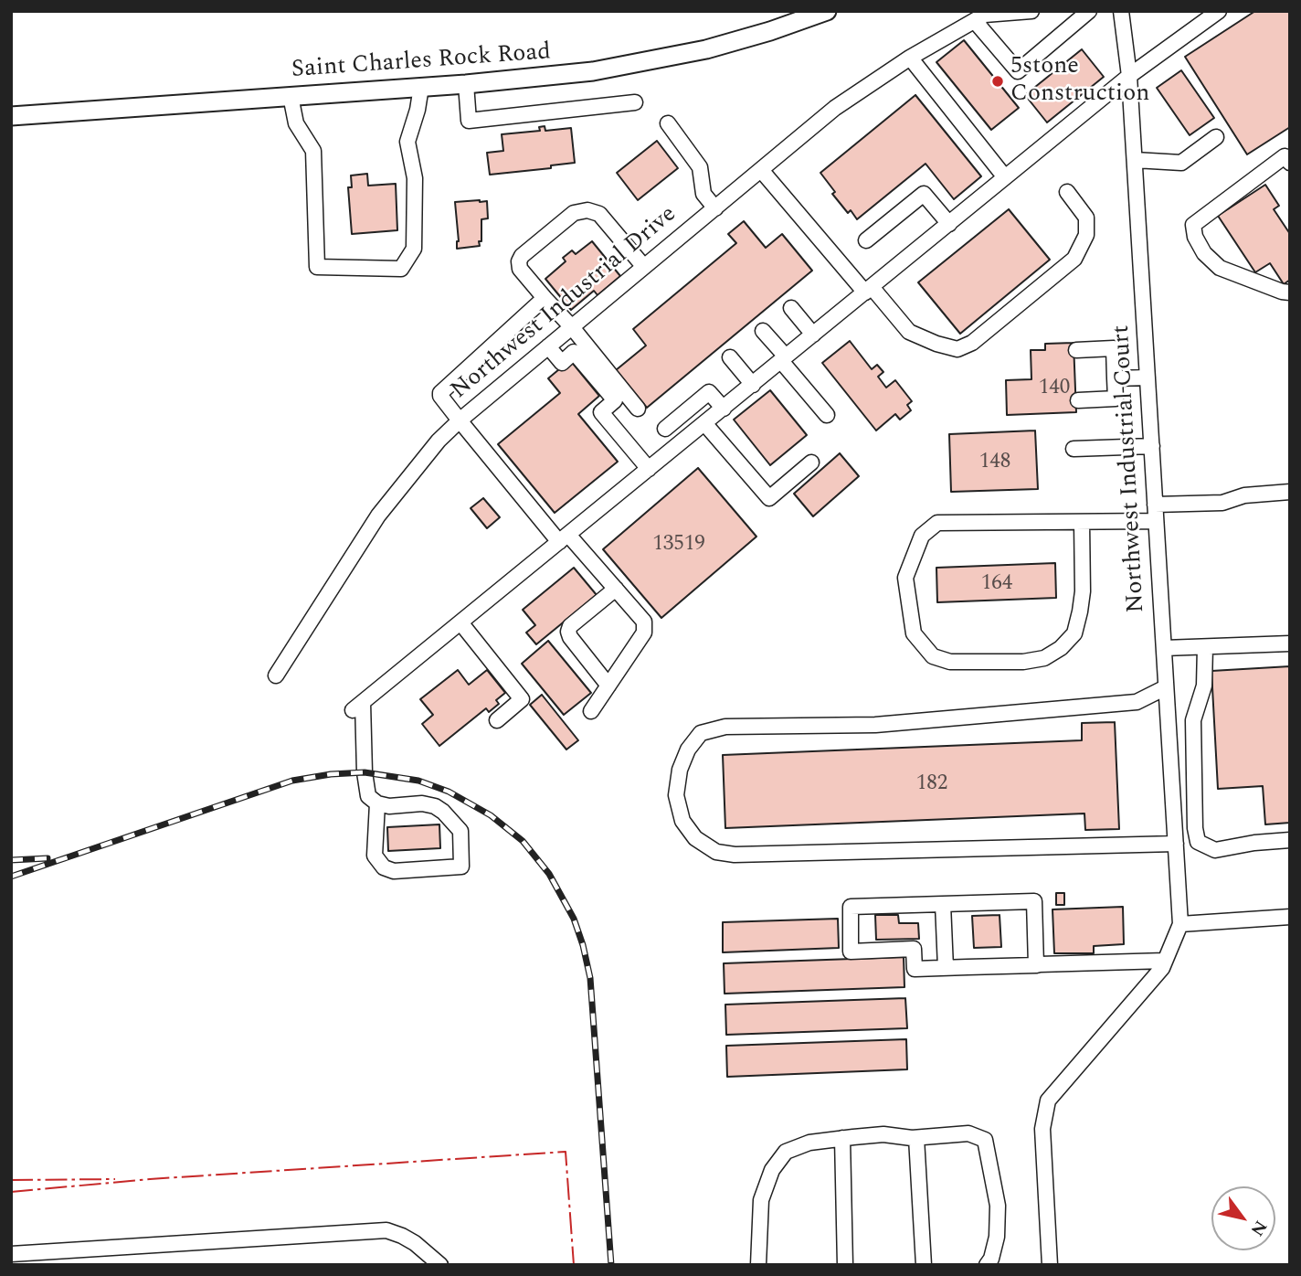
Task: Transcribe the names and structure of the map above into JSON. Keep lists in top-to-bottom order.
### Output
{
  "streets": {
    "main road": ["Saint Charles Rock Road"],
    "street": ["Northwest Industrial Drive", "Northwest Industrial Court"]
  },
  "places": ["5stone Construction"],
  "house_numbers": [
    "140",
    "148",
    "13519",
    "164",
    "182"
  ],
  "north": "bottom right"
}
